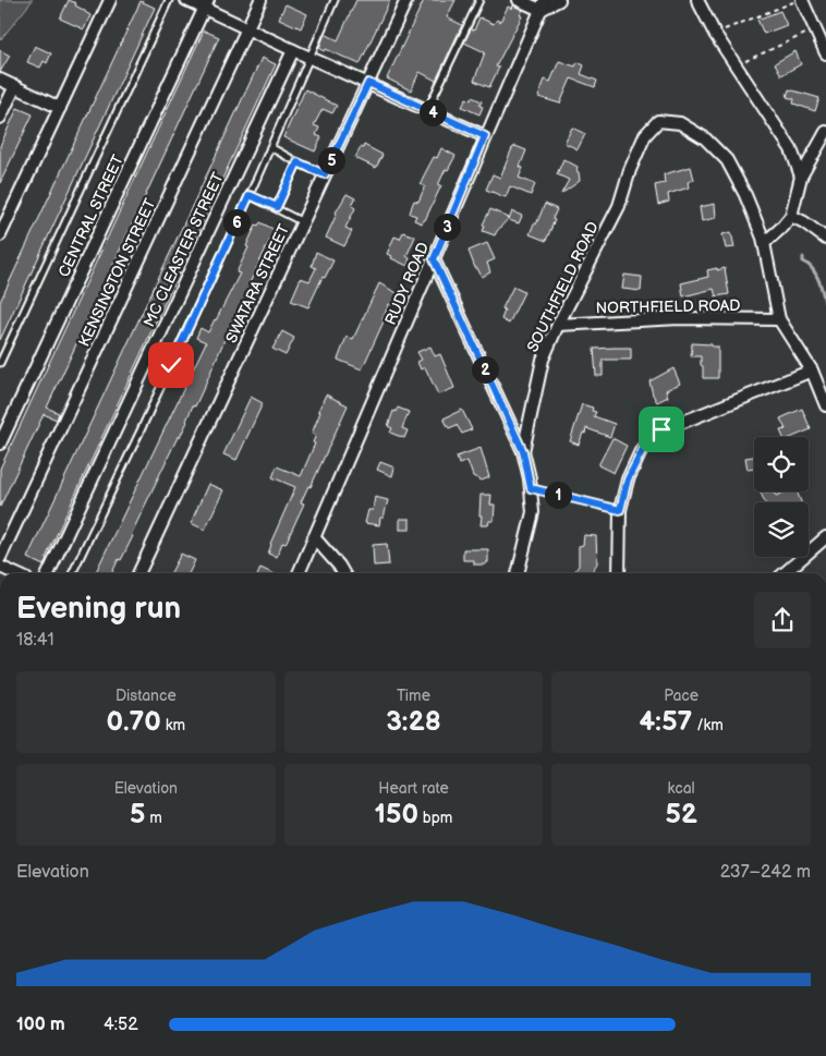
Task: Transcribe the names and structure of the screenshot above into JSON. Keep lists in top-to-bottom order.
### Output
{
  "streets": {
    "street": [
      "CENTRAL STREET",
      "MC CLEASTER STREET",
      "KENSINGTON STREET",
      "SWATARA STREET",
      "RUDY ROAD",
      "SOUTHFIELD ROAD",
      "NORTHFIELD ROAD"
    ]
  },
  "crossings": [
    ["SOUTHFIELD ROAD", "NORTHFIELD ROAD"]
  ],
  "page": {
    "pins": [
      "4",
      "5",
      "6",
      "3",
      "2",
      "1"
    ],
    "heading": ["Evening run", "18:41"],
    "stats": [
      ["Distance", "0.70 km"],
      ["Time", "3:28"],
      ["Pace", "4:57 /km"],
      ["Elevation", "5 m"],
      ["Heart rate", "150 bpm"],
      ["kcal", "52"]
    ],
    "chart": ["Elevation", "237–242 m"],
    "list": [
      {
        "name": "100 m",
        "note": "4:52"
      }
    ]
  }
}
